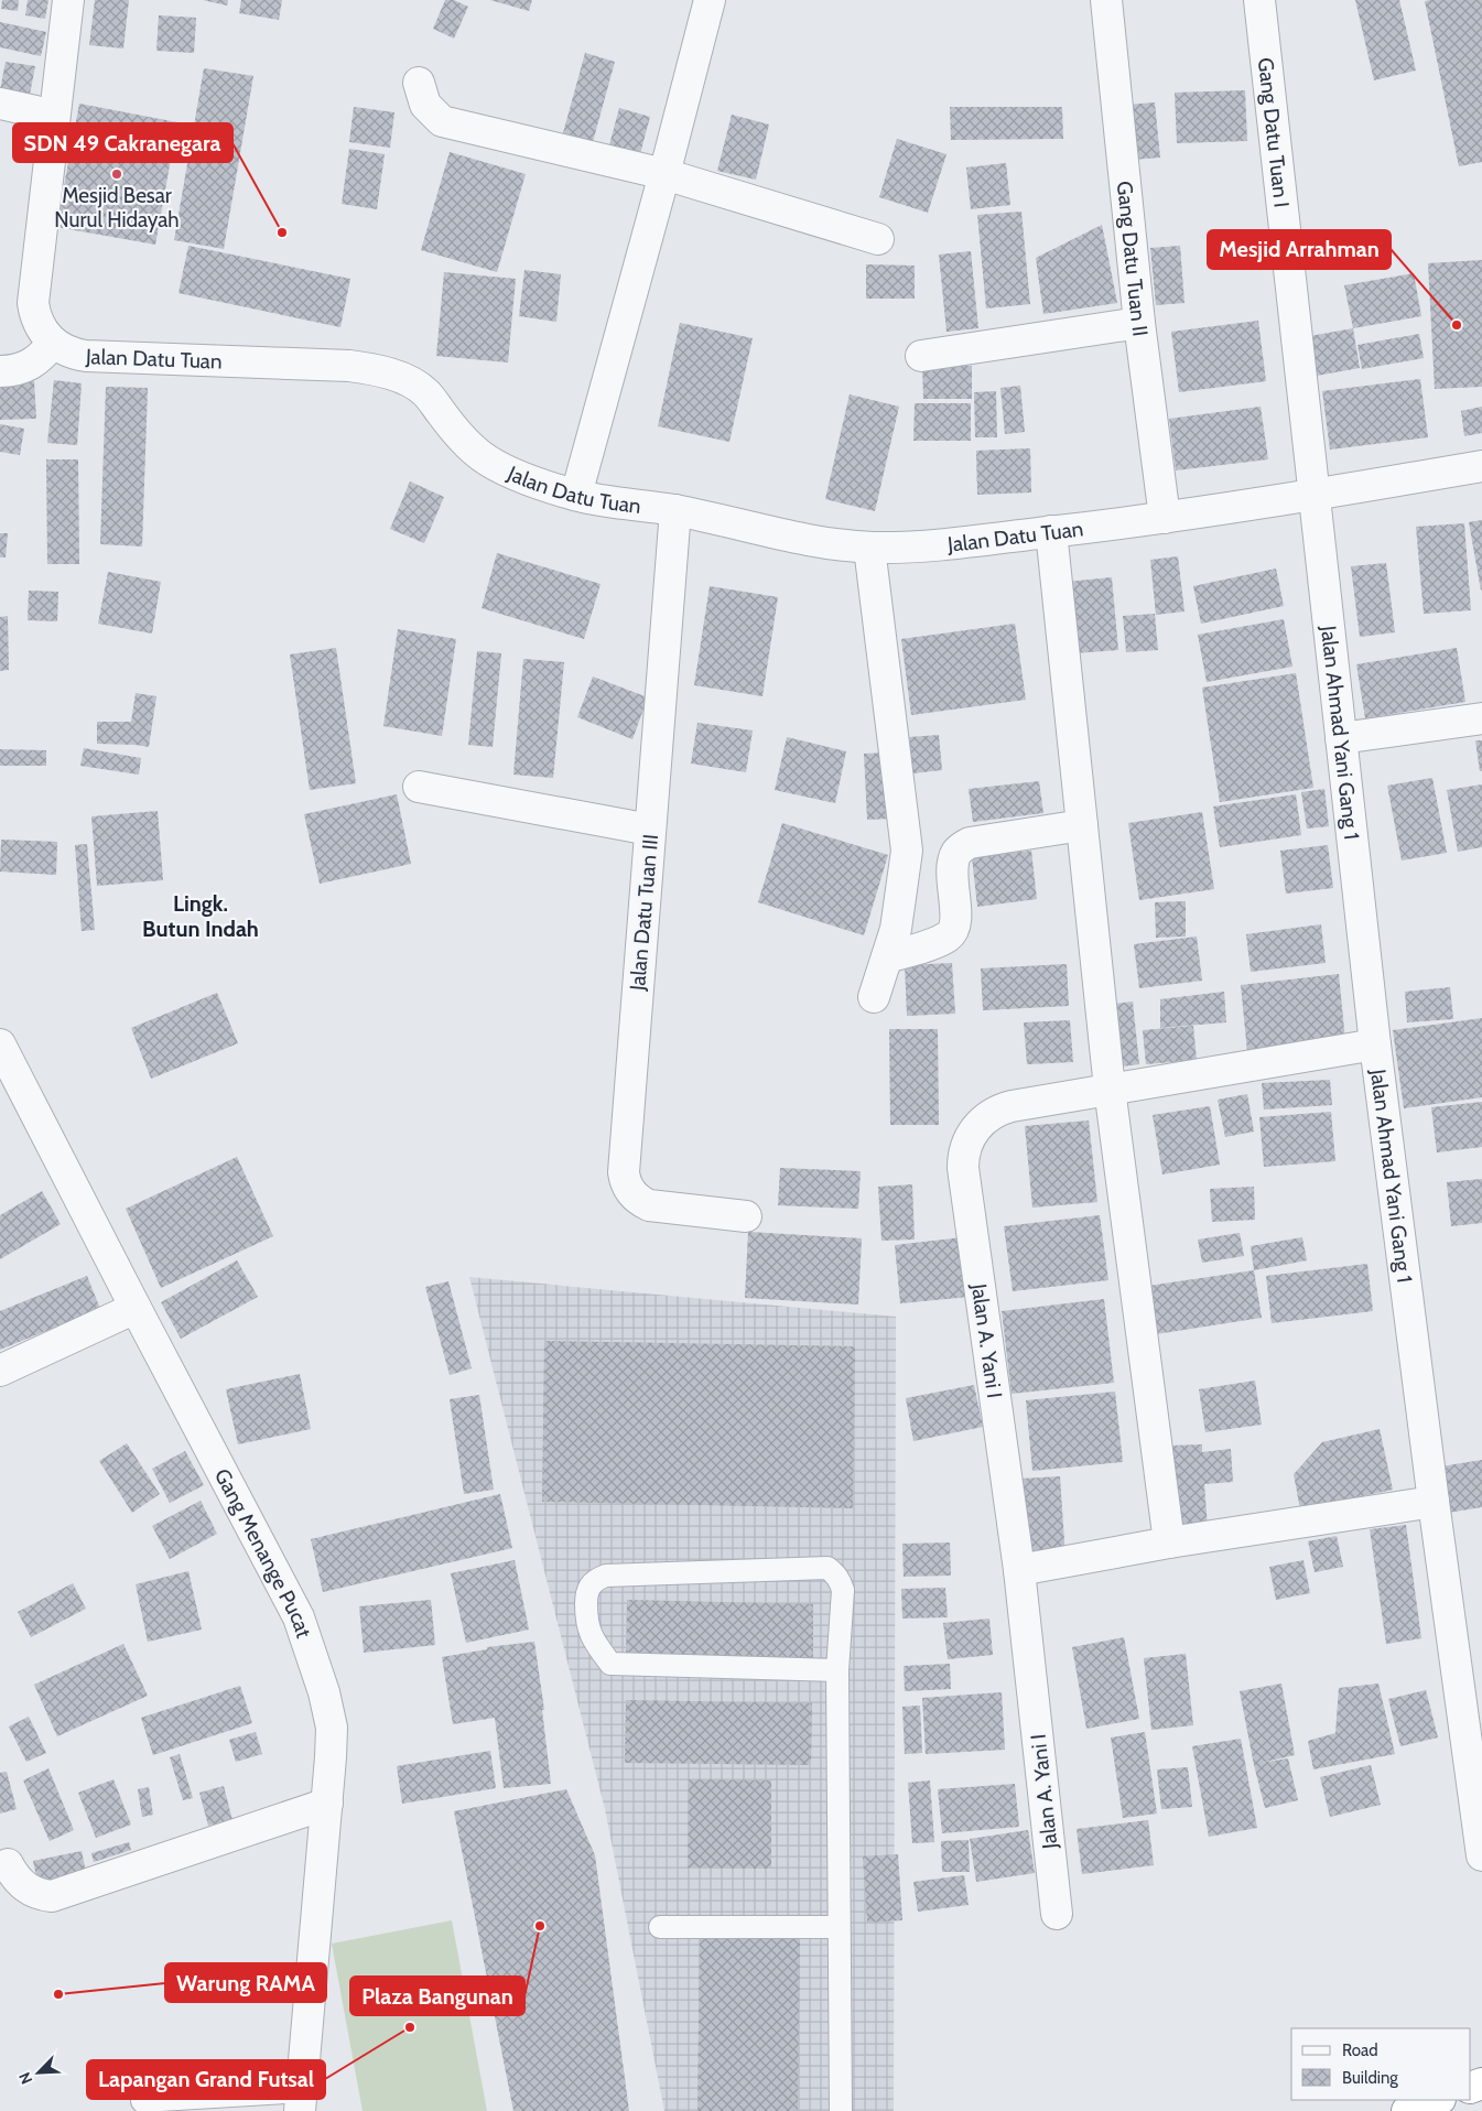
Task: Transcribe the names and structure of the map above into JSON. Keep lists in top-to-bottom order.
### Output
{
  "streets": {
    "street": [
      "Gang Datu Tuan I",
      "Gang Datu Tuan II",
      "Jalan Datu Tuan",
      "Jalan Ahmad Yani Gang 1",
      "Jalan Datu Tuan III",
      "Jalan A. Yani I",
      "Gang Menange Pucat"
    ]
  },
  "crossings": [
    ["Gang Datu Tuan I", "Jalan Datu Tuan"],
    ["Gang Datu Tuan I", "Jalan Ahmad Yani Gang 1"],
    ["Gang Datu Tuan II", "Jalan Datu Tuan"],
    ["Jalan Datu Tuan", "Jalan Ahmad Yani Gang 1"],
    ["Jalan Datu Tuan", "Jalan Datu Tuan III"]
  ],
  "districts": ["Lingk. Butun Indah"],
  "places": [
    "Mesjid Besar Nurul Hidayah",
    "SDN 49 Cakranegara",
    "Mesjid Arrahman",
    "Plaza Bangunan",
    "Warung RAMA",
    "Lapangan Grand Futsal"
  ],
  "legend": ["Road", "Building"],
  "north": "bottom left"
}
